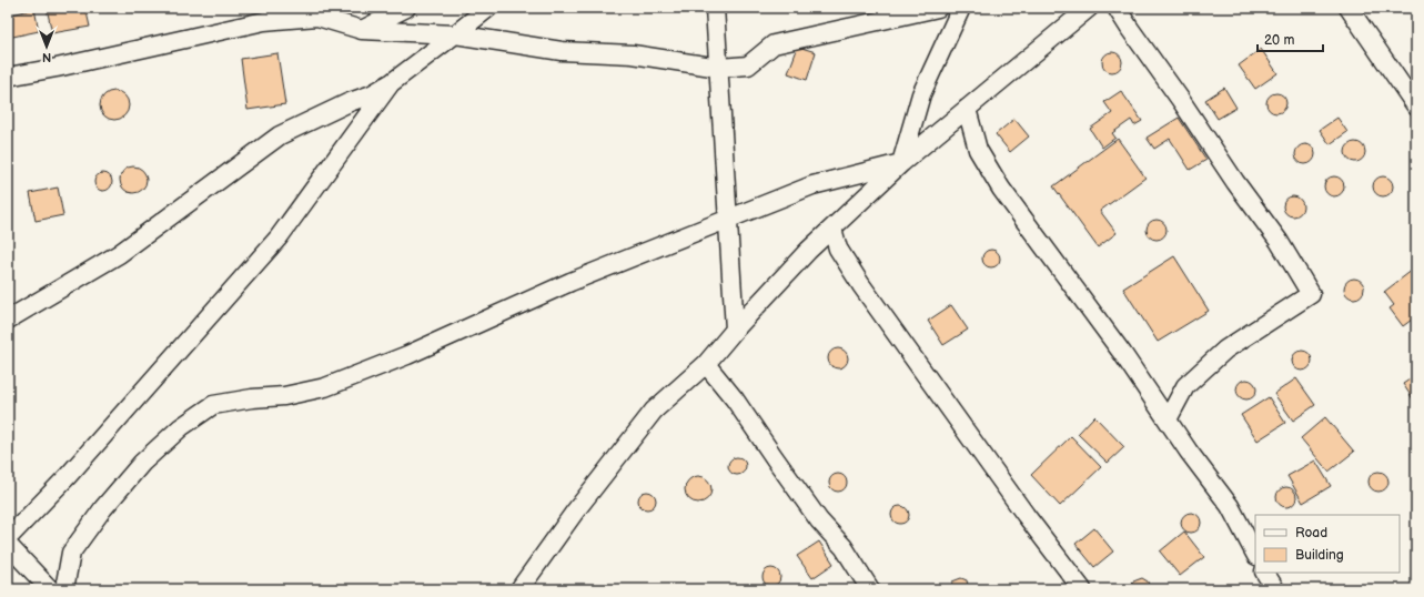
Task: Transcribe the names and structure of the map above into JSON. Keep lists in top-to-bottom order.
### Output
{
  "legend": ["Road", "Building"],
  "scale_bar": "20 m",
  "north": "bottom"
}
